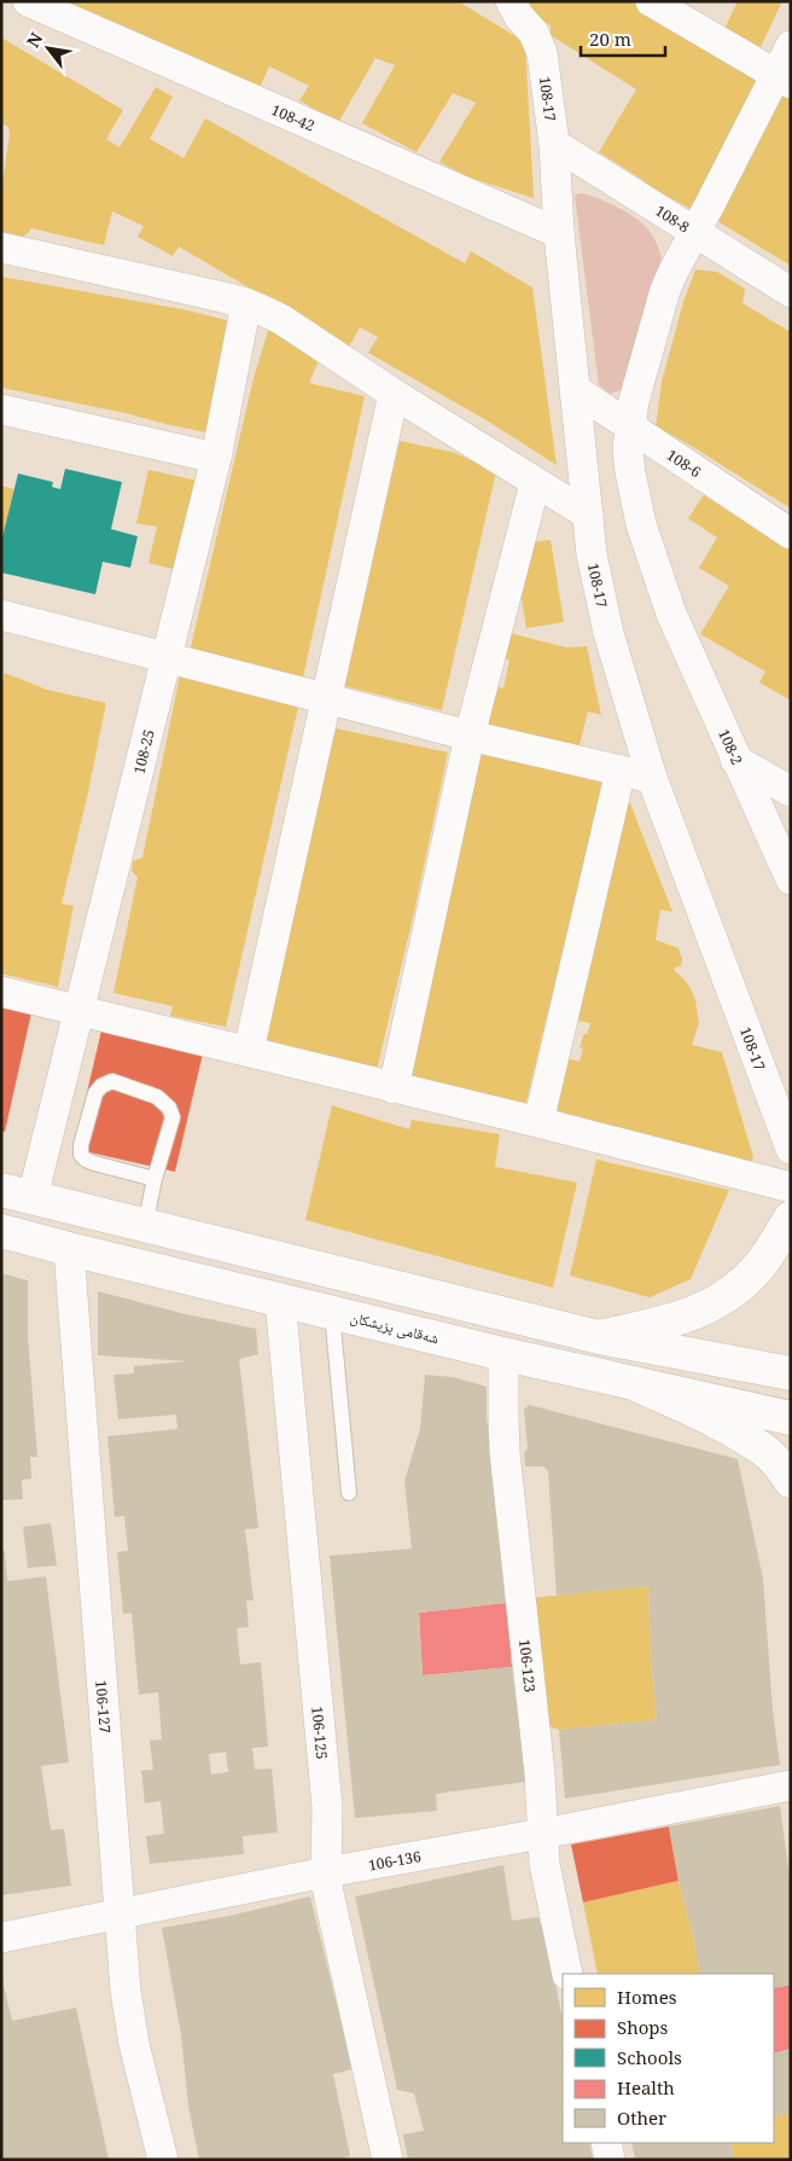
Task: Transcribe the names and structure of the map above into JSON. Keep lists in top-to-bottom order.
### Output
{
  "streets": {
    "main road": ["شەقامی پزیشکان"],
    "street": [
      "108-17",
      "108-42",
      "108-8",
      "108-6",
      "108-2",
      "108-25",
      "106-123",
      "106-127",
      "106-125",
      "106-136"
    ]
  },
  "crossings": [
    ["108-17", "108-42"],
    ["108-17", "108-8"],
    ["108-17", "108-6"],
    ["108-8", "108-2"],
    ["108-6", "108-2"],
    ["شەقامی پزیشکان", "106-123"],
    ["شەقامی پزیشکان", "106-127"],
    ["شەقامی پزیشکان", "106-125"],
    ["106-123", "106-136"],
    ["106-127", "106-136"],
    ["106-125", "106-136"]
  ],
  "legend": [
    "Homes",
    "Shops",
    "Schools",
    "Health",
    "Other"
  ],
  "scale_bar": "20 m",
  "north": "top left"
}
